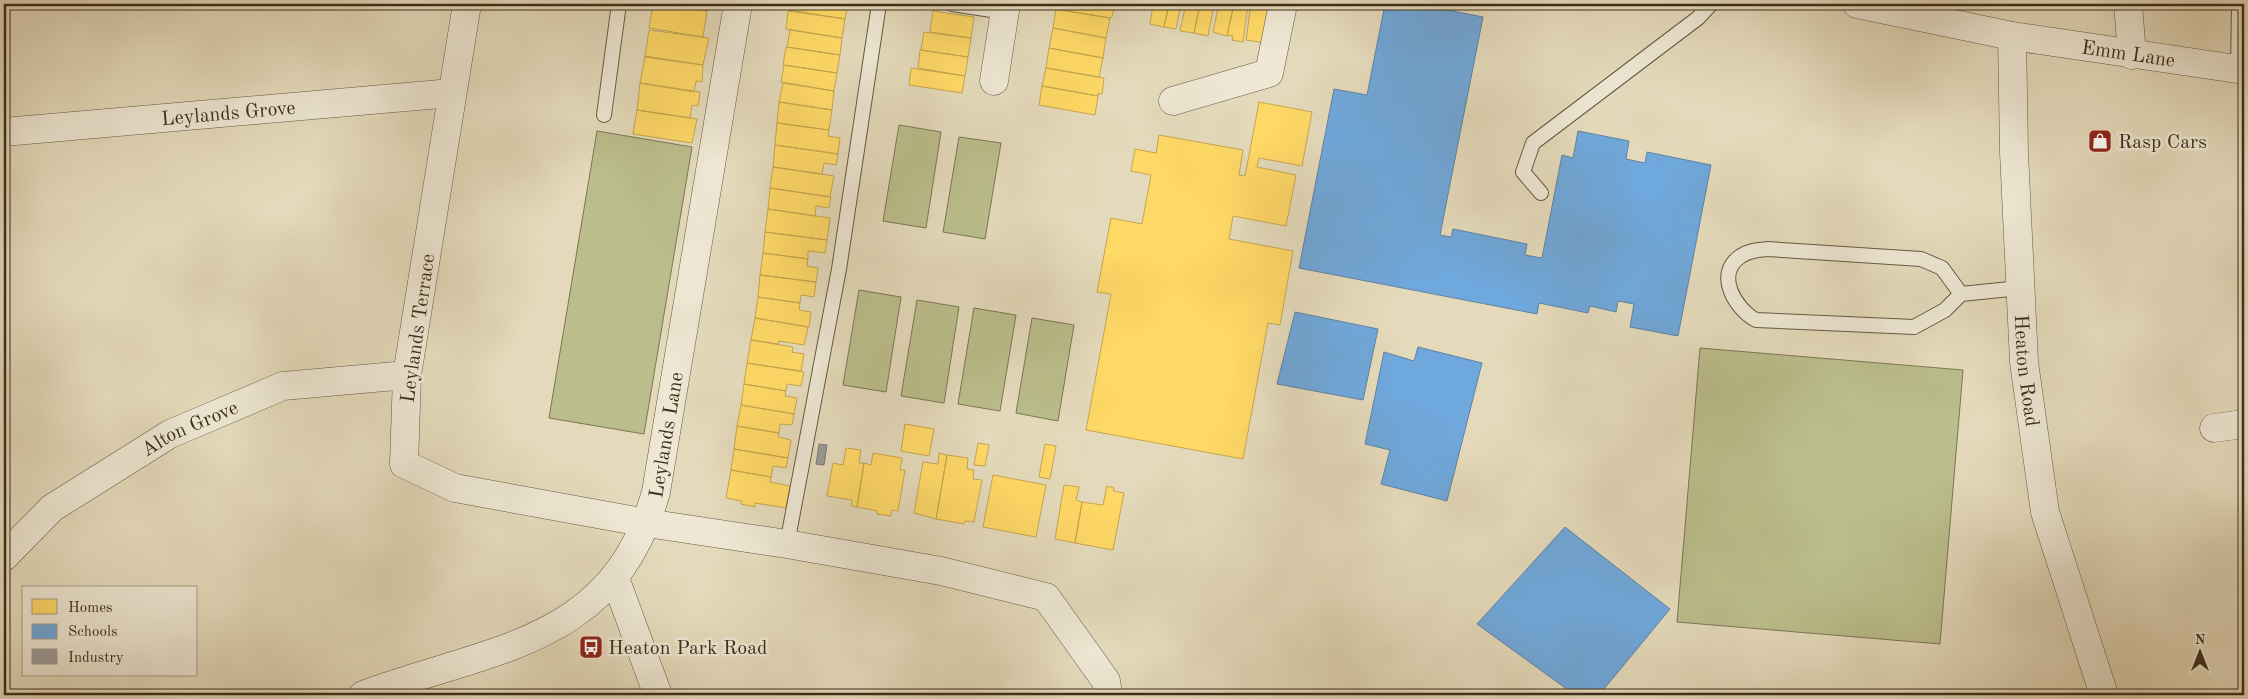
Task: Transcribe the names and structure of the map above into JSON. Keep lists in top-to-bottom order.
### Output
{
  "streets": {
    "street": [
      "Emm Lane",
      "Leylands Grove",
      "Leylands Terrace",
      "Heaton Road",
      "Alton Grove",
      "Leylands Lane"
    ]
  },
  "crossings": [
    ["Emm Lane", "Heaton Road"],
    ["Leylands Grove", "Leylands Terrace"],
    ["Leylands Terrace", "Alton Grove"],
    ["Leylands Terrace", "Leylands Lane"]
  ],
  "places": {
    "shop": ["Rasp Cars"],
    "bus stop": ["Heaton Park Road"]
  },
  "legend": ["Homes", "Schools", "Industry"],
  "north": "top"
}
